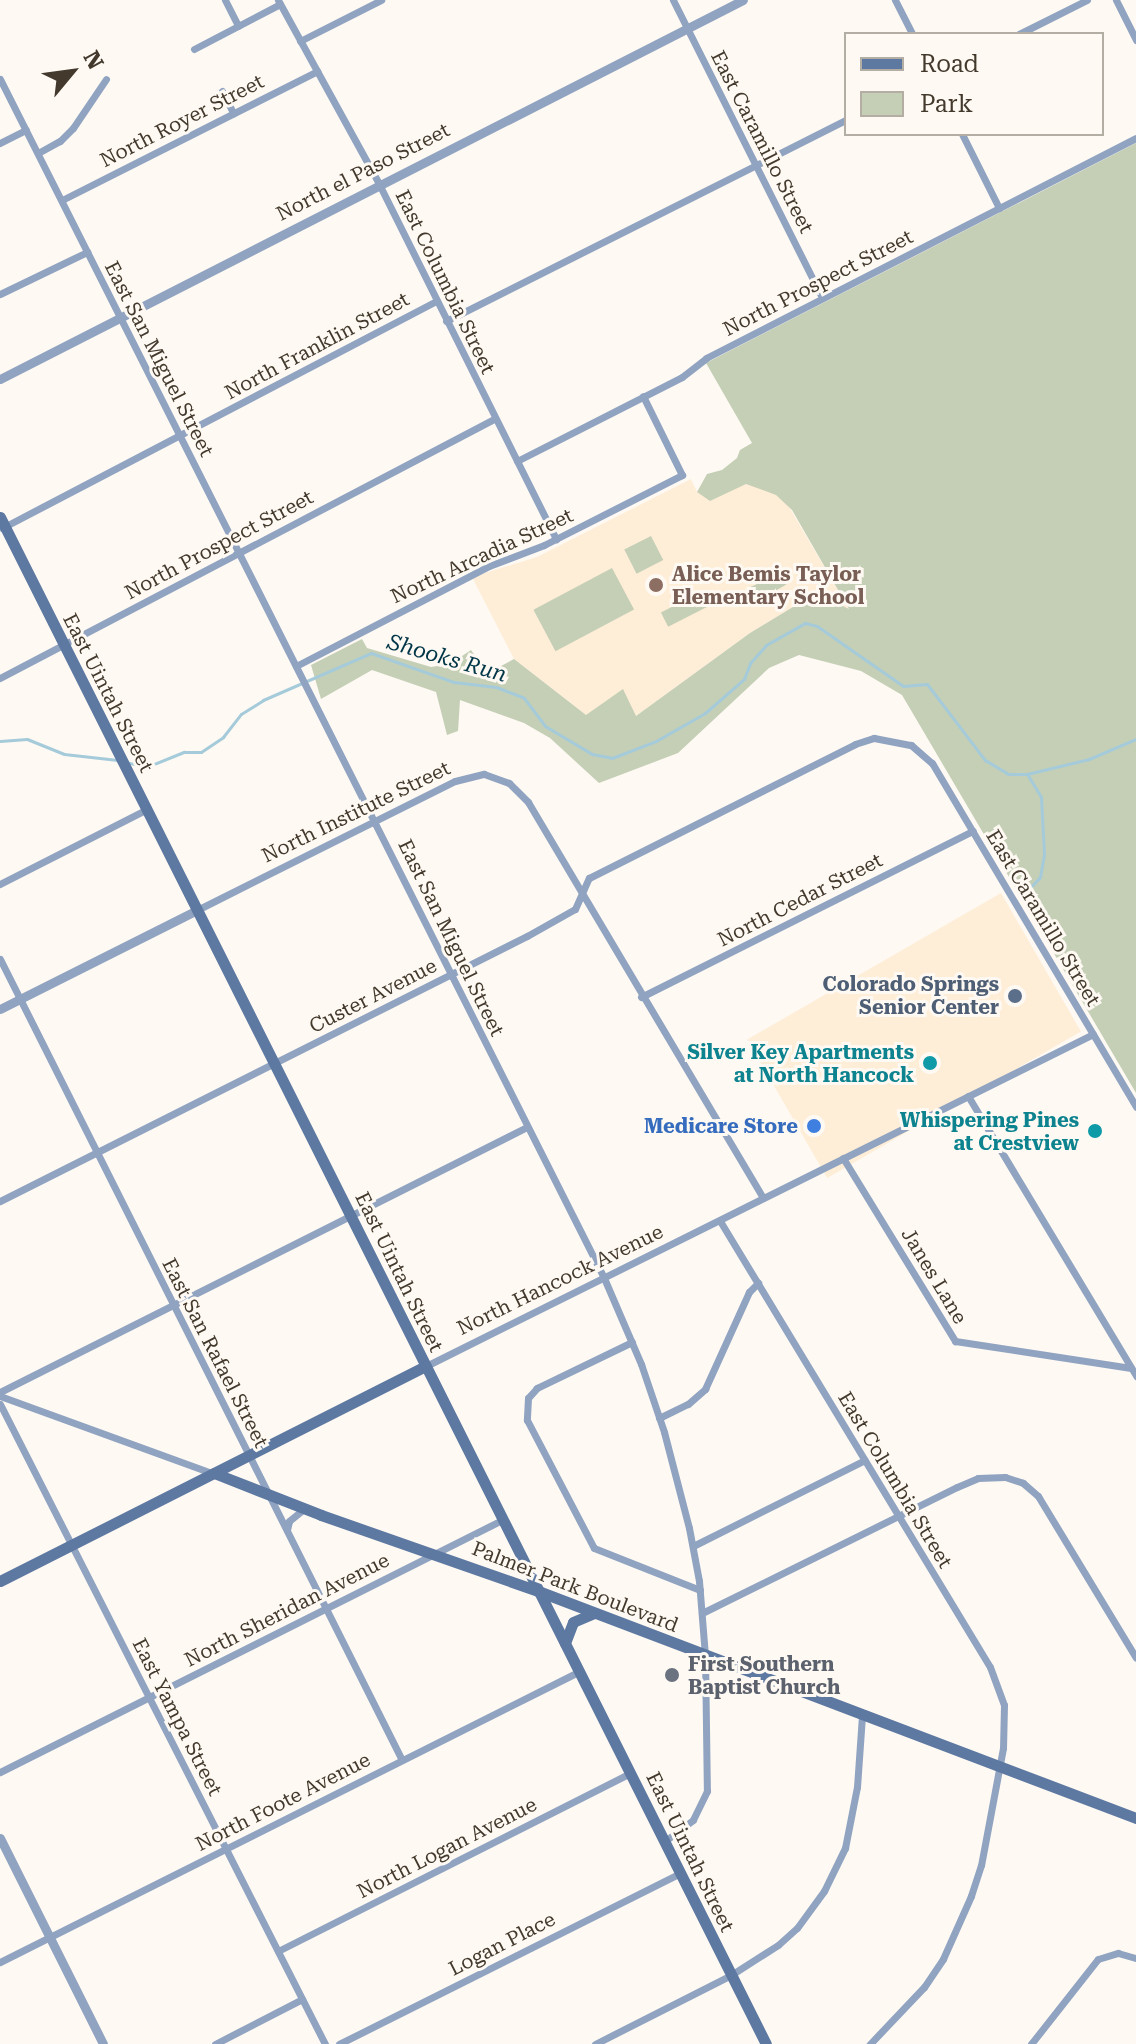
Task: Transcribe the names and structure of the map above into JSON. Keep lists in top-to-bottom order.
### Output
{
  "streets": {
    "main road": ["East Uintah Street", "North Hancock Avenue", "Palmer Park Boulevard"],
    "street": [
      "North Royer Street",
      "East Caramillo Street",
      "North el Paso Street",
      "East Columbia Street",
      "North Prospect Street",
      "North Franklin Street",
      "East San Miguel Street",
      "North Arcadia Street",
      "North Institute Street",
      "North Cedar Street",
      "Custer Avenue",
      "Janes Lane",
      "East San Rafael Street",
      "North Sheridan Avenue",
      "East Yampa Street",
      "North Foote Avenue",
      "North Logan Avenue",
      "Logan Place"
    ]
  },
  "crossings": [
    ["North Royer Street", "East Columbia Street"],
    ["North Royer Street", "East San Miguel Street"],
    ["East Caramillo Street", "North el Paso Street"],
    ["East Caramillo Street", "North Prospect Street"],
    ["East Caramillo Street", "North Cedar Street"],
    ["East Caramillo Street", "Custer Avenue"],
    ["East Caramillo Street", "North Hancock Avenue"],
    ["North el Paso Street", "East Columbia Street"],
    ["North el Paso Street", "East San Miguel Street"],
    ["East Columbia Street", "North Prospect Street"],
    ["East Columbia Street", "North Franklin Street"],
    ["East Columbia Street", "North Arcadia Street"],
    ["East Columbia Street", "North Hancock Avenue"],
    ["East Columbia Street", "Palmer Park Boulevard"],
    ["North Prospect Street", "East San Miguel Street"],
    ["North Prospect Street", "North Arcadia Street"],
    ["North Prospect Street", "East Uintah Street"],
    ["North Franklin Street", "East San Miguel Street"],
    ["North Franklin Street", "East Uintah Street"],
    ["East San Miguel Street", "North Arcadia Street"],
    ["East San Miguel Street", "East Uintah Street"],
    ["East San Miguel Street", "North Institute Street"],
    ["East San Miguel Street", "Custer Avenue"],
    ["East San Miguel Street", "North Hancock Avenue"],
    ["East San Miguel Street", "Palmer Park Boulevard"],
    ["East Uintah Street", "North Institute Street"],
    ["East Uintah Street", "Custer Avenue"],
    ["East Uintah Street", "North Hancock Avenue"],
    ["East Uintah Street", "Palmer Park Boulevard"],
    ["East Uintah Street", "North Sheridan Avenue"],
    ["East Uintah Street", "North Foote Avenue"],
    ["East Uintah Street", "North Logan Avenue"],
    ["East Uintah Street", "Logan Place"],
    ["North Institute Street", "North Cedar Street"],
    ["North Institute Street", "Custer Avenue"],
    ["North Institute Street", "North Hancock Avenue"],
    ["North Institute Street", "East San Rafael Street"],
    ["Custer Avenue", "East San Rafael Street"],
    ["Janes Lane", "North Hancock Avenue"],
    ["North Hancock Avenue", "East San Rafael Street"],
    ["North Hancock Avenue", "Palmer Park Boulevard"],
    ["North Hancock Avenue", "East Yampa Street"],
    ["East San Rafael Street", "Palmer Park Boulevard"],
    ["East San Rafael Street", "North Sheridan Avenue"],
    ["East San Rafael Street", "North Foote Avenue"],
    ["Palmer Park Boulevard", "North Sheridan Avenue"],
    ["North Sheridan Avenue", "East Yampa Street"],
    ["East Yampa Street", "North Foote Avenue"],
    ["East Yampa Street", "North Logan Avenue"]
  ],
  "water": ["Shooks Run"],
  "places": [
    "Alice Bemis Taylor Elementary School",
    "Colorado Springs Senior Center",
    "Silver Key Apartments at North Hancock",
    "Medicare Store",
    "Whispering Pines at Crestview",
    "First Southern Baptist Church"
  ],
  "legend": ["Road", "Park"],
  "north": "top right"
}
